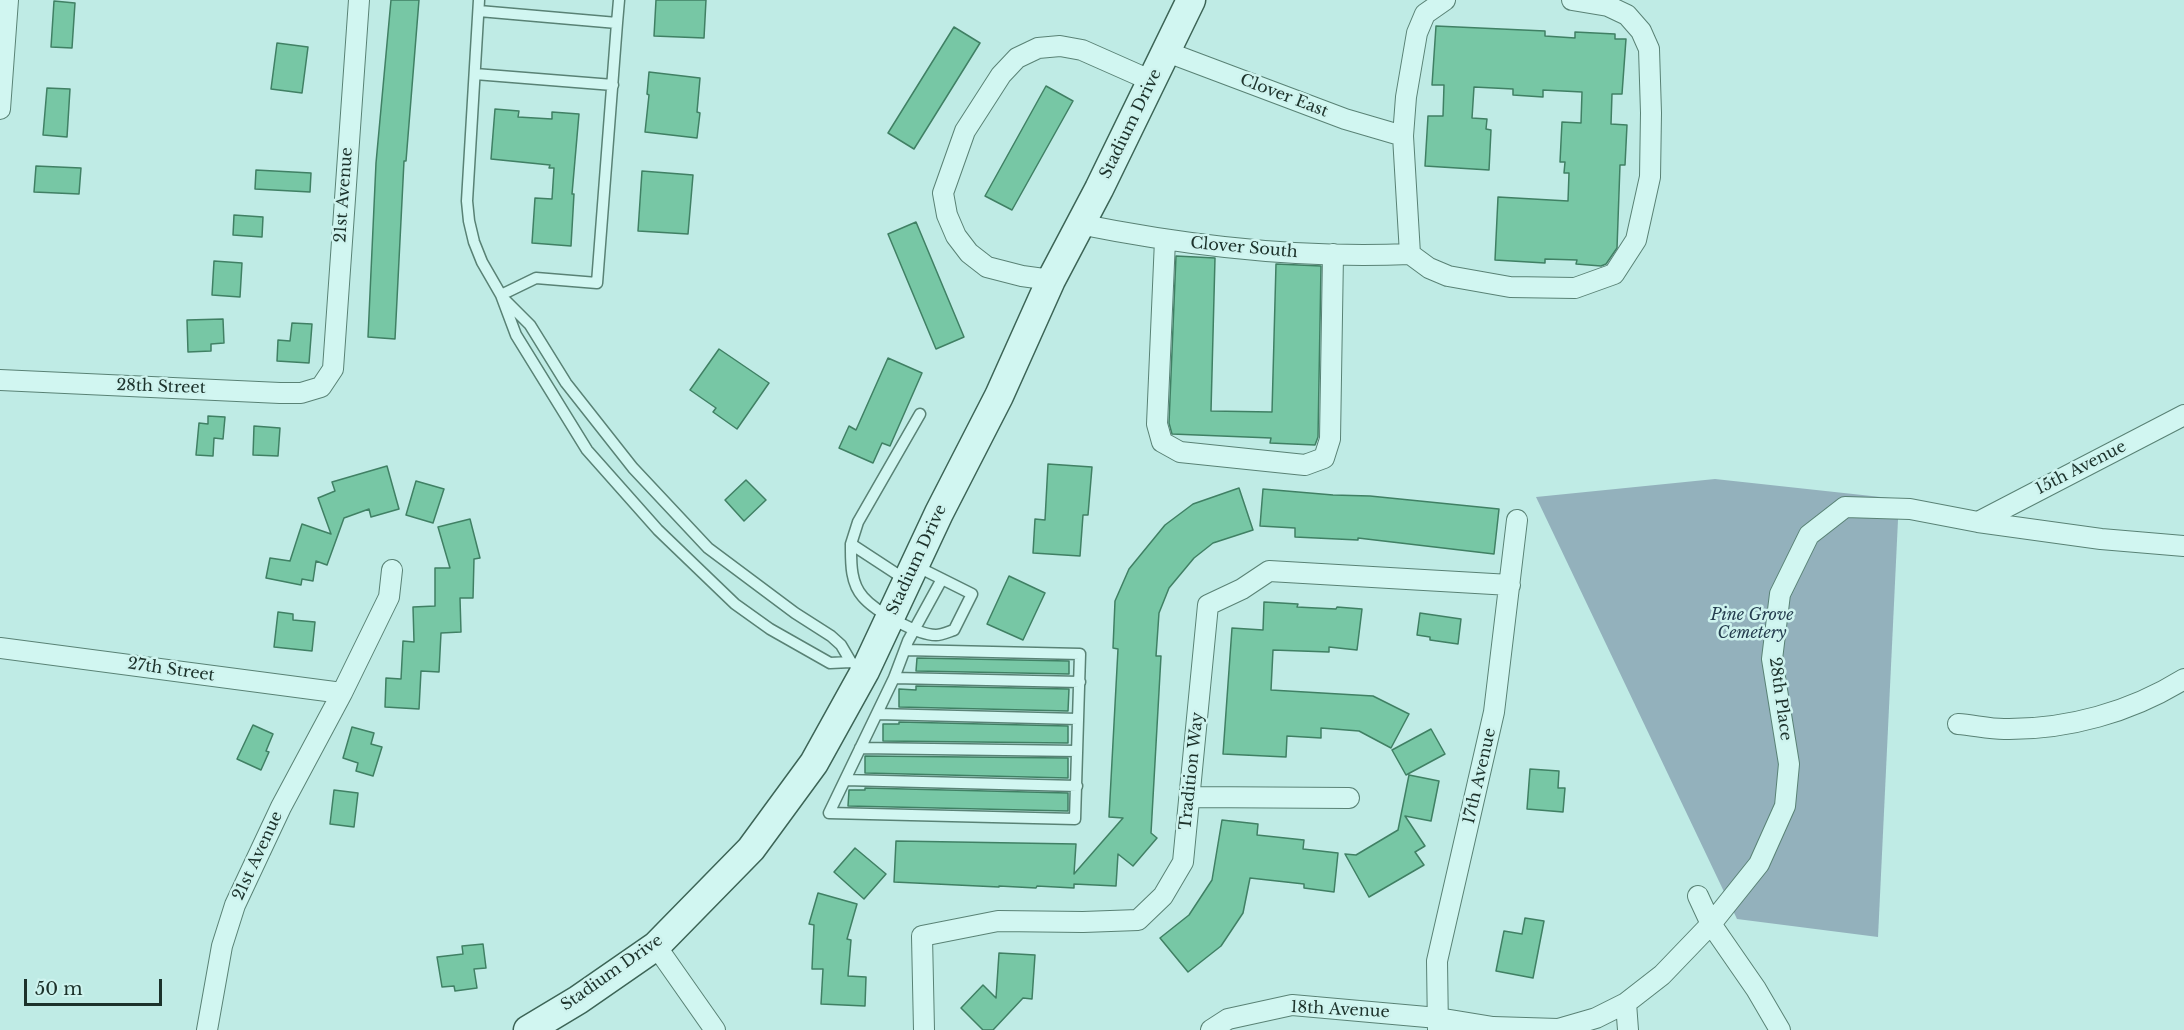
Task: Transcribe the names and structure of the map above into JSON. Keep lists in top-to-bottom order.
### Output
{
  "streets": {
    "street": [
      "Clover East",
      "Stadium Drive",
      "21st Avenue",
      "Clover South",
      "28th Street",
      "15th Avenue",
      "27th Street",
      "28th Place",
      "Tradition Way",
      "17th Avenue",
      "18th Avenue"
    ]
  },
  "crossings": [
    ["Clover East", "Stadium Drive"],
    ["Stadium Drive", "Clover South"],
    ["21st Avenue", "28th Street"],
    ["21st Avenue", "27th Street"],
    ["15th Avenue", "28th Place"],
    ["28th Place", "17th Avenue"],
    ["28th Place", "18th Avenue"],
    ["Tradition Way", "17th Avenue"],
    ["17th Avenue", "18th Avenue"]
  ],
  "parks": ["Pine Grove Cemetery"],
  "scale_bar": "50 m"
}
